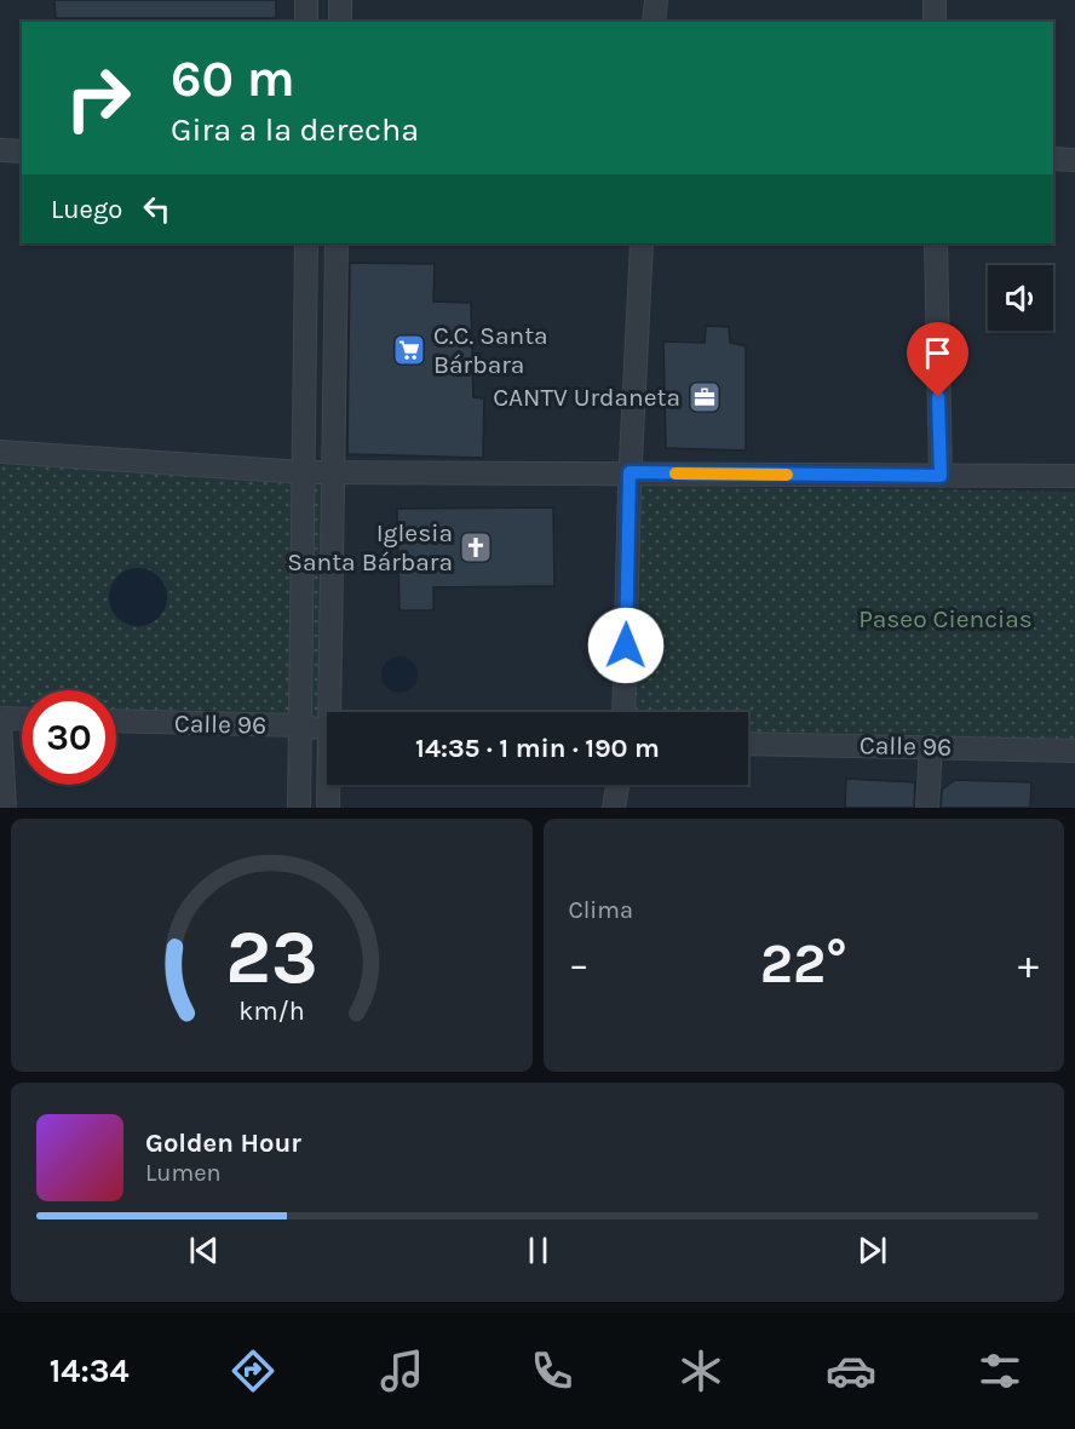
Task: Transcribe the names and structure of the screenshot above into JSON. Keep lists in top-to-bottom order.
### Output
{
  "streets": {
    "street": ["Calle 96"]
  },
  "parks": ["Paseo Ciencias"],
  "places": {
    "supermarket": ["C.C. Santa Bárbara"],
    "office": ["CANTV Urdaneta"],
    "church": ["Iglesia Santa Bárbara"]
  },
  "page": {
    "turn": ["60 m", "Gira a la derecha"],
    "then": "Luego",
    "limit": "30",
    "trip": "14:35 · 1 min · 190 m",
    "tile": "Clima",
    "heat": ["−", "22°", "+"],
    "song": ["Golden Hour", "Lumen"],
    "tabs": "14:34",
    "gauge": ["23", "km/h"]
  }
}
